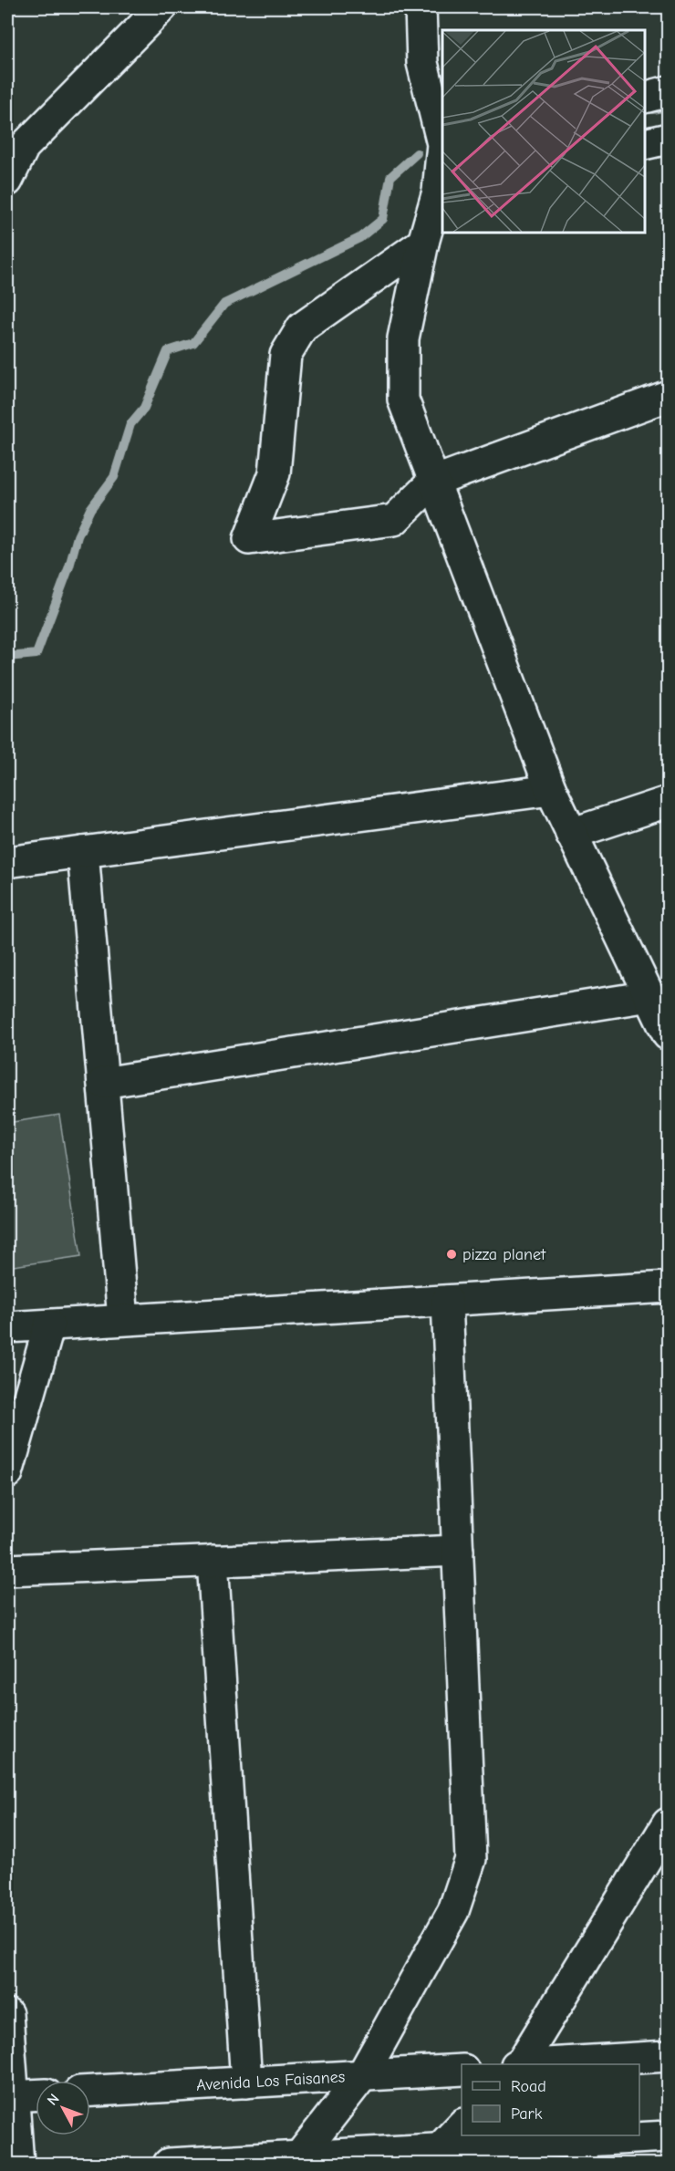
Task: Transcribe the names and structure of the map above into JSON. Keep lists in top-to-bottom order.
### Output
{
  "streets": {
    "street": ["Avenida Los Faisanes"]
  },
  "places": ["pizza planet"],
  "legend": ["Road", "Park"],
  "north": "top left"
}
